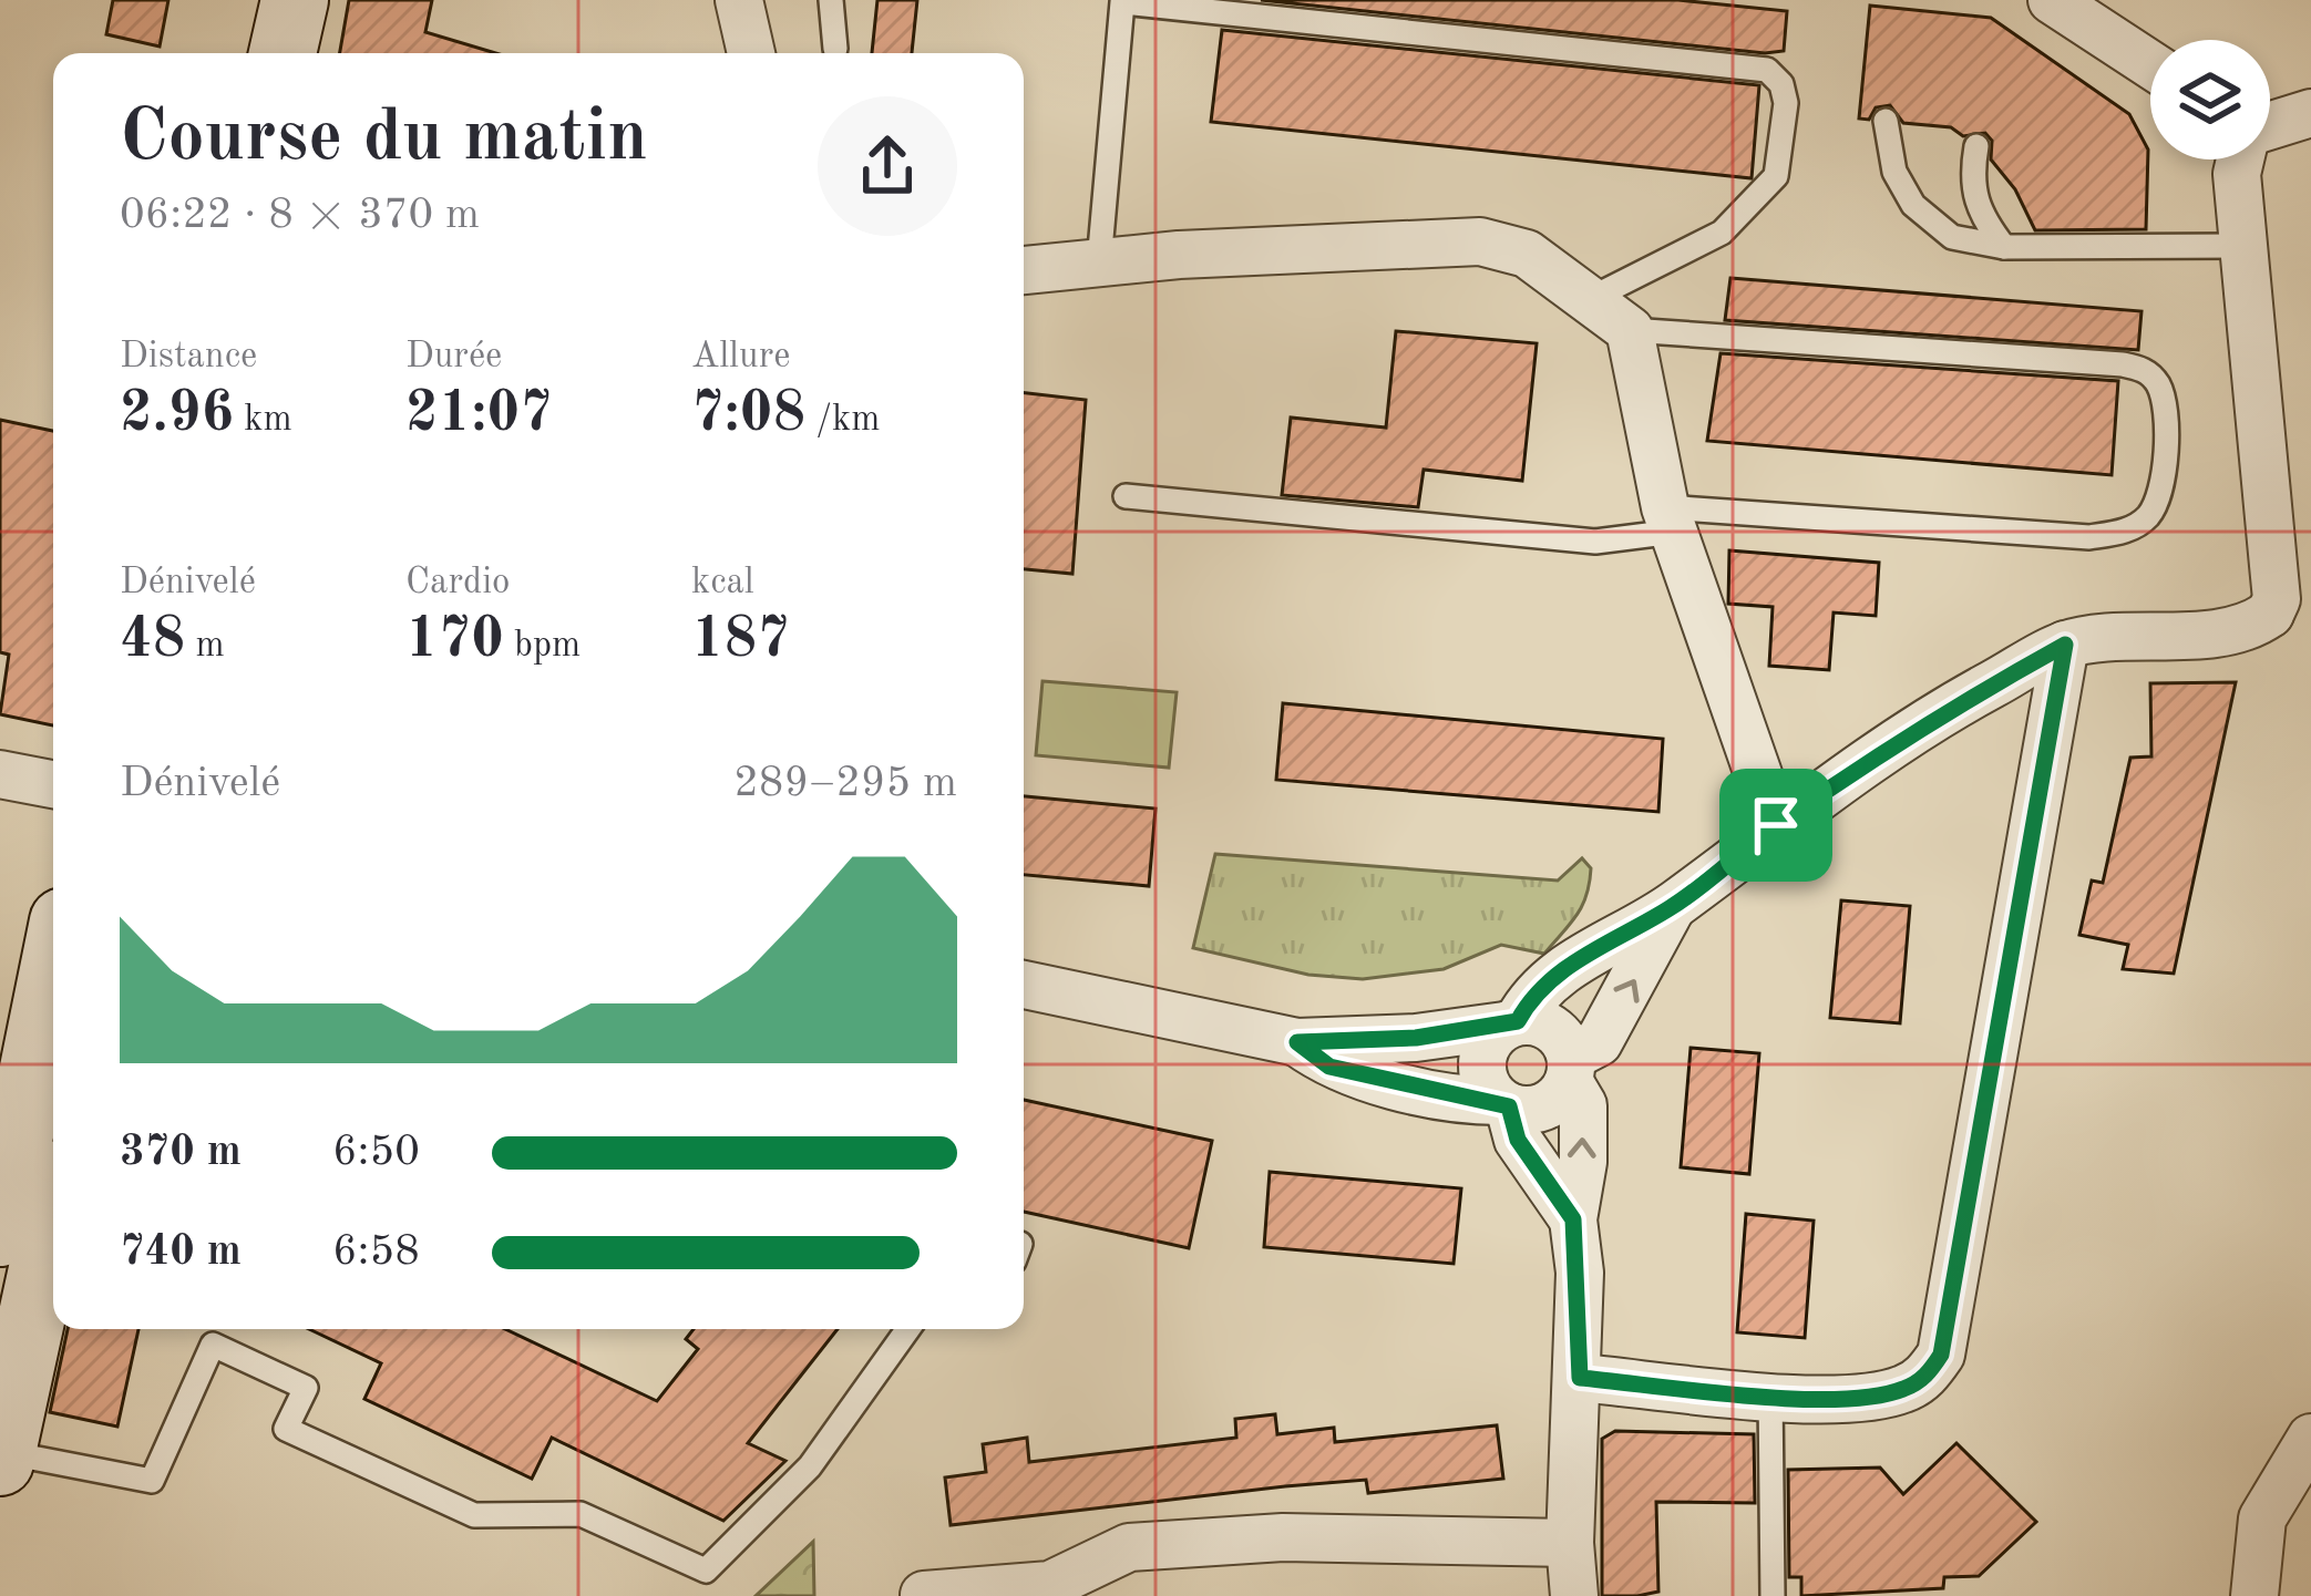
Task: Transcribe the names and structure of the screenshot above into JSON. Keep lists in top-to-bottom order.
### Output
{
  "page": {
    "heading": ["Course du matin", "06:22 · 8 × 370 m"],
    "stats": [
      ["Distance", "2.96 km"],
      ["Durée", "21:07"],
      ["Allure", "7:08 /km"],
      ["Dénivelé", "48 m"],
      ["Cardio", "170 bpm"],
      ["kcal", "187"]
    ],
    "chart": ["Dénivelé", "289–295 m"],
    "list": [
      {
        "name": "370 m",
        "note": "6:50"
      },
      {
        "name": "740 m",
        "note": "6:58"
      }
    ]
  }
}
